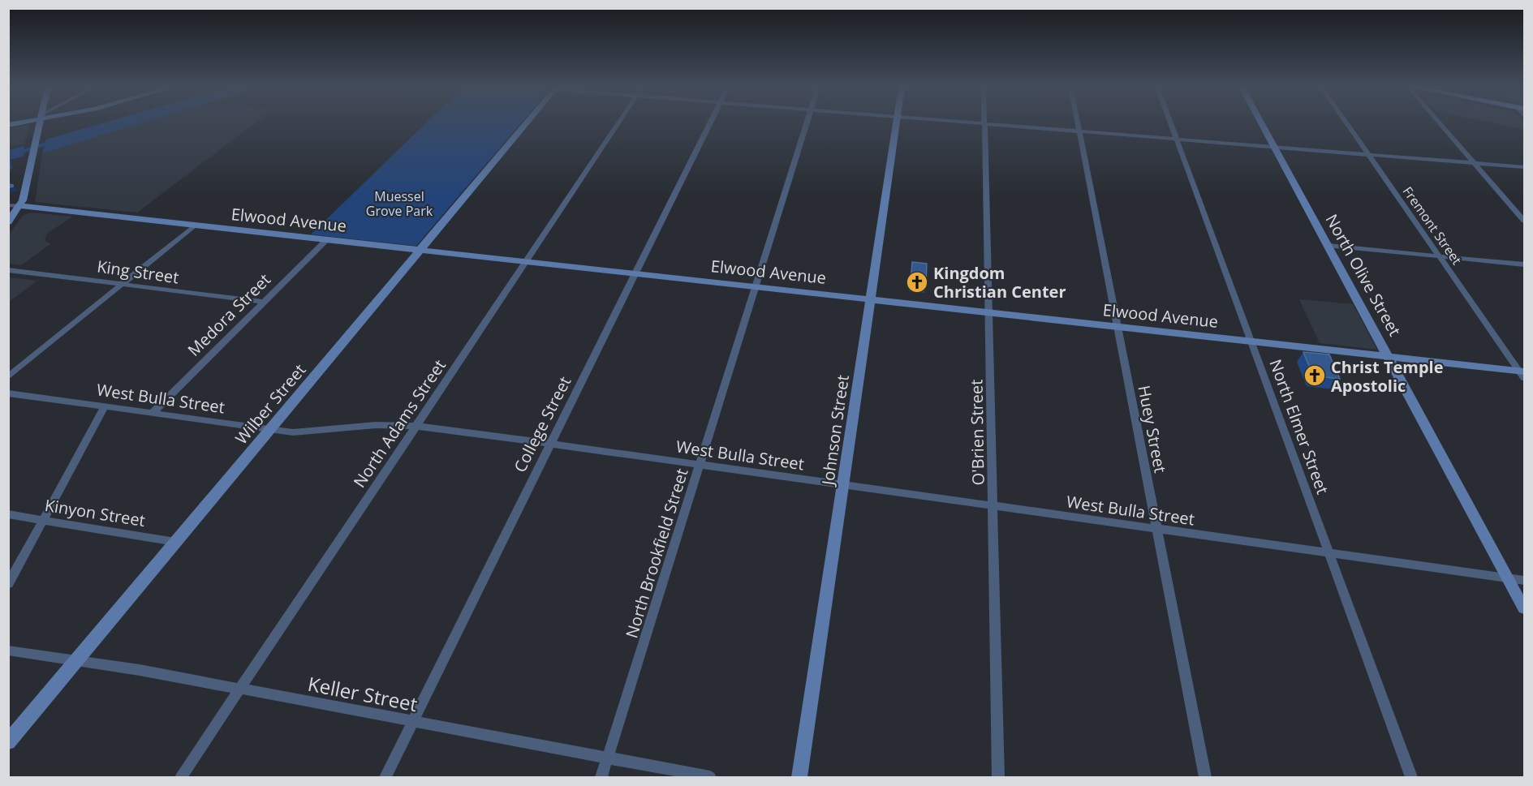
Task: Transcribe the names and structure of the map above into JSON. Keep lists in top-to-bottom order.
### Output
{
  "streets": {
    "street": [
      "Elwood Avenue",
      "Fremont Street",
      "King Street",
      "North Olive Street",
      "Medora Street",
      "West Bulla Street",
      "Wilber Street",
      "North Adams Street",
      "College Street",
      "North Elmer Street",
      "Huey Street",
      "Johnson Street",
      "O'Brien Street",
      "Kinyon Street",
      "North Brookfield Street",
      "Keller Street"
    ]
  },
  "crossings": [
    ["Elwood Avenue", "Fremont Street"],
    ["Elwood Avenue", "North Olive Street"],
    ["Elwood Avenue", "Medora Street"],
    ["Elwood Avenue", "Wilber Street"],
    ["Elwood Avenue", "North Adams Street"],
    ["Elwood Avenue", "College Street"],
    ["Elwood Avenue", "North Elmer Street"],
    ["Elwood Avenue", "Huey Street"],
    ["Elwood Avenue", "Johnson Street"],
    ["Elwood Avenue", "O'Brien Street"],
    ["Elwood Avenue", "North Brookfield Street"],
    ["King Street", "Medora Street"],
    ["North Olive Street", "West Bulla Street"],
    ["Medora Street", "West Bulla Street"],
    ["West Bulla Street", "Wilber Street"],
    ["West Bulla Street", "North Adams Street"],
    ["West Bulla Street", "College Street"],
    ["West Bulla Street", "North Elmer Street"],
    ["West Bulla Street", "Huey Street"],
    ["West Bulla Street", "Johnson Street"],
    ["West Bulla Street", "O'Brien Street"],
    ["West Bulla Street", "North Brookfield Street"],
    ["Wilber Street", "Kinyon Street"],
    ["Wilber Street", "Keller Street"],
    ["North Adams Street", "Keller Street"],
    ["College Street", "Keller Street"],
    ["North Brookfield Street", "Keller Street"]
  ],
  "parks": ["Muessel Grove Park"],
  "places": {
    "church": ["Kingdom Christian Center", "Christ Temple Apostolic"]
  }
}
